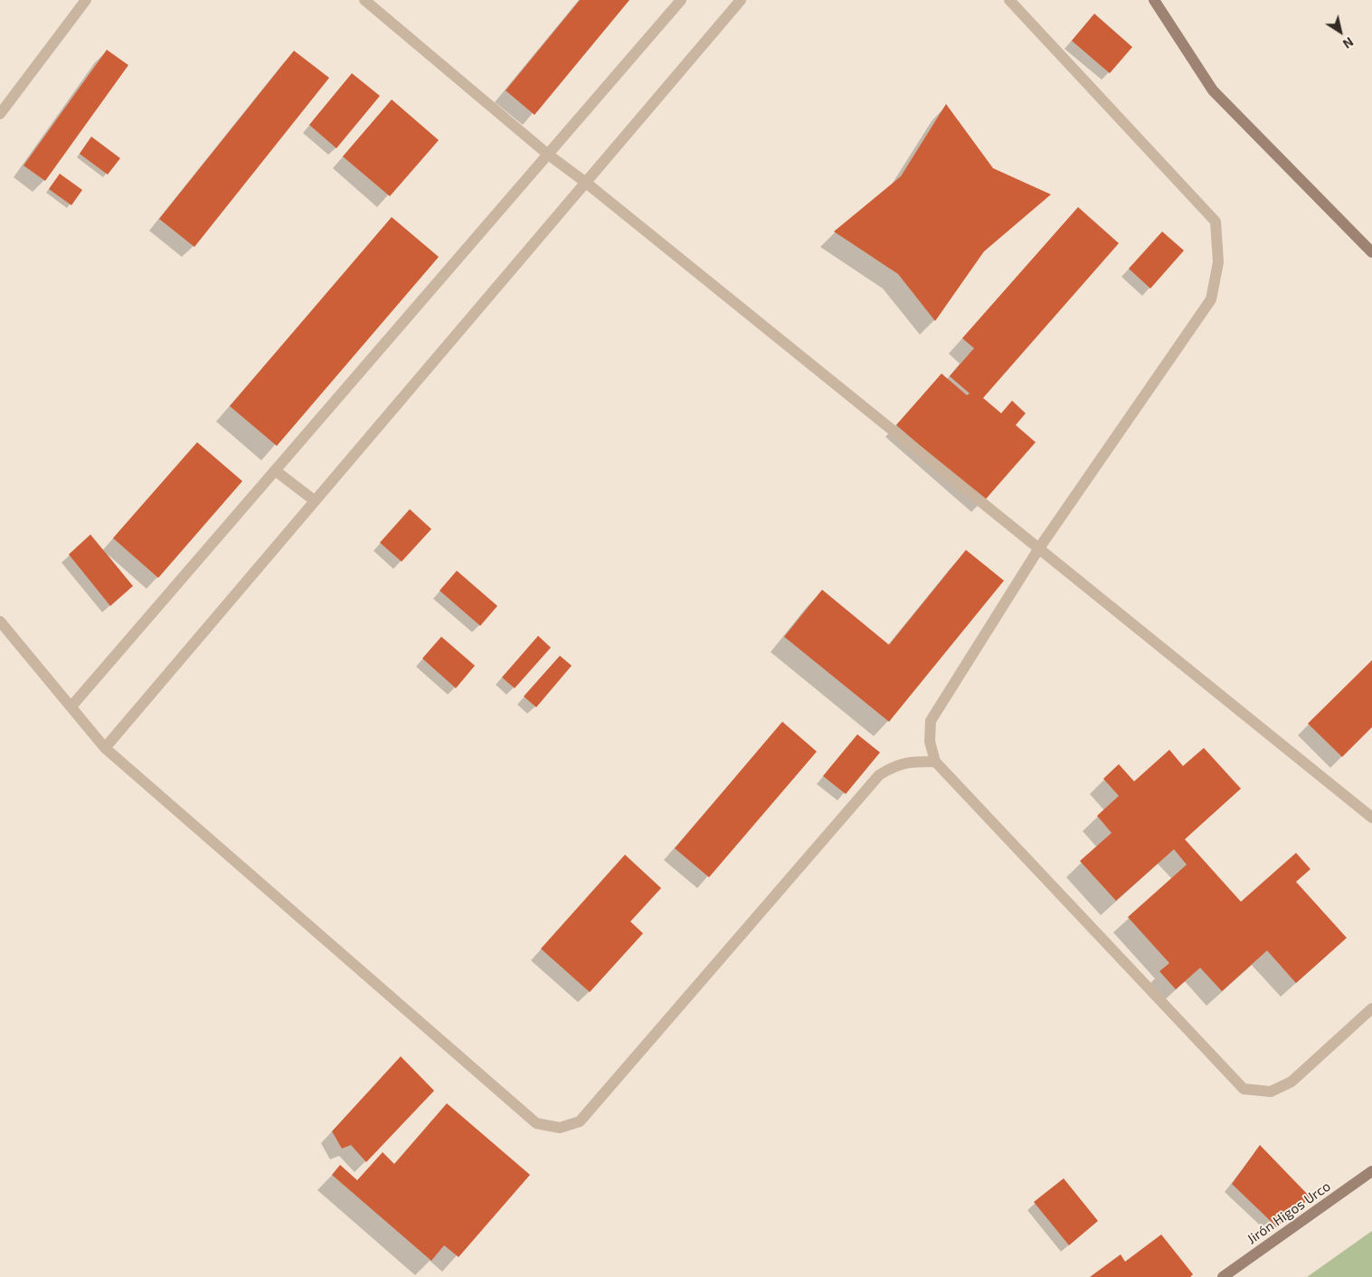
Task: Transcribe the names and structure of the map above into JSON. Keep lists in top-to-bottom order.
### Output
{
  "streets": {
    "main road": ["Jirón Higos Urco"]
  },
  "north": "bottom right"
}
